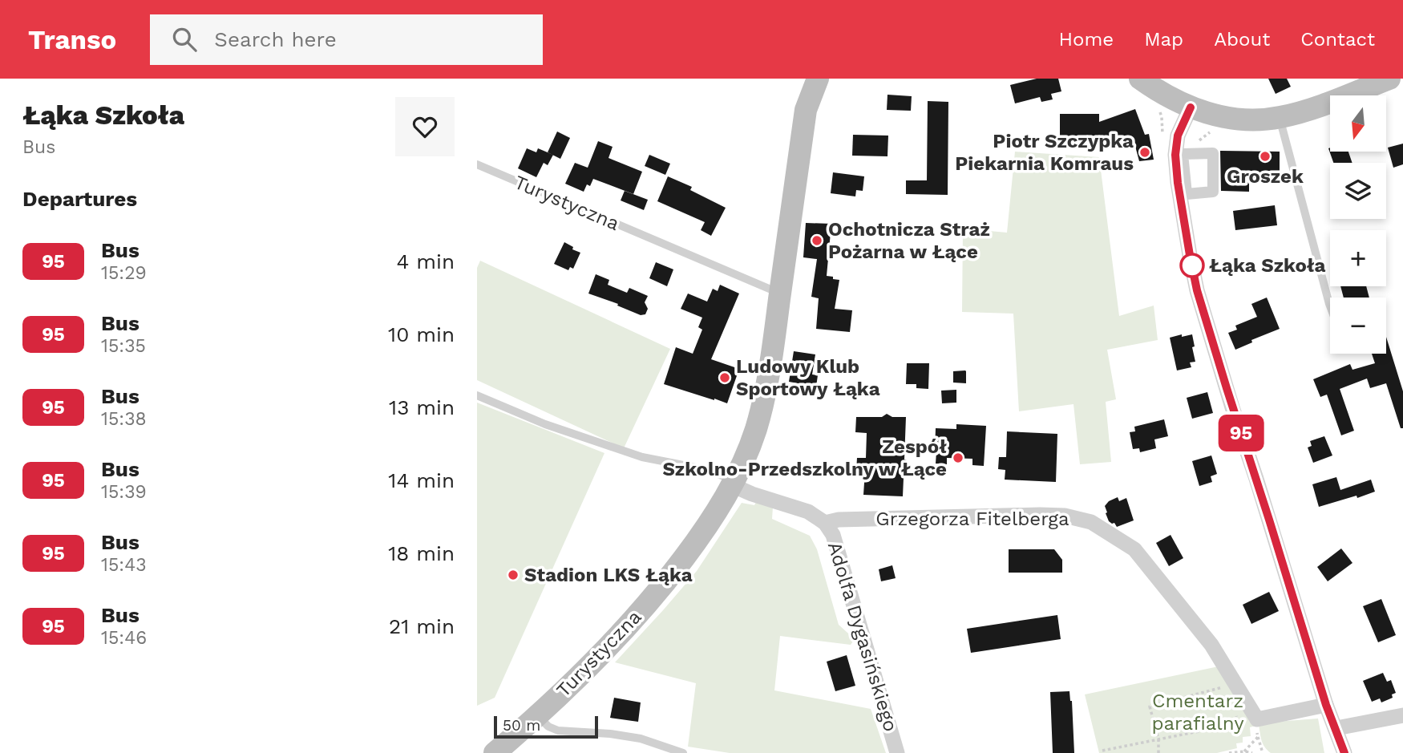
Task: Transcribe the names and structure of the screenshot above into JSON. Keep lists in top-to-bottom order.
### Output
{
  "streets": {
    "main road": ["Turystyczna"],
    "street": ["Grzegorza Fitelberga", "Adolfa Dygasińskiego"]
  },
  "crossings": [
    ["Turystyczna", "Adolfa Dygasińskiego"],
    ["Grzegorza Fitelberga", "Adolfa Dygasińskiego"]
  ],
  "parks": ["Cmentarz parafialny"],
  "places": [
    "Piotr Szczypka Piekarnia Komraus",
    "Groszek",
    "Ochotnicza Straż Pożarna w Łące",
    "Łąka Szkoła",
    "Ludowy Klub Sportowy Łąka",
    "Zespół Szkolno-Przedszkolny w Łące",
    "Stadion LKS Łąka"
  ],
  "lines": ["bus line 95"],
  "scale_bar": "50 m",
  "north": "bottom",
  "page": {
    "header": "Transo",
    "search": "Search here",
    "nav": [
      "Home",
      "Map",
      "About",
      "Contact"
    ],
    "heading": [
      ["Łąka Szkoła", "Bus"],
      "Departures"
    ],
    "on_map": "95",
    "map_buttons": ["+", "−"],
    "list": [
      {
        "mark": "95",
        "name": "Bus",
        "note": "15:29",
        "value": "4 min"
      },
      {
        "mark": "95",
        "name": "Bus",
        "note": "15:35",
        "value": "10 min"
      },
      {
        "mark": "95",
        "name": "Bus",
        "note": "15:38",
        "value": "13 min"
      },
      {
        "mark": "95",
        "name": "Bus",
        "note": "15:39",
        "value": "14 min"
      },
      {
        "mark": "95",
        "name": "Bus",
        "note": "15:43",
        "value": "18 min"
      },
      {
        "mark": "95",
        "name": "Bus",
        "note": "15:46",
        "value": "21 min"
      }
    ],
    "scale": "50 m"
  }
}
